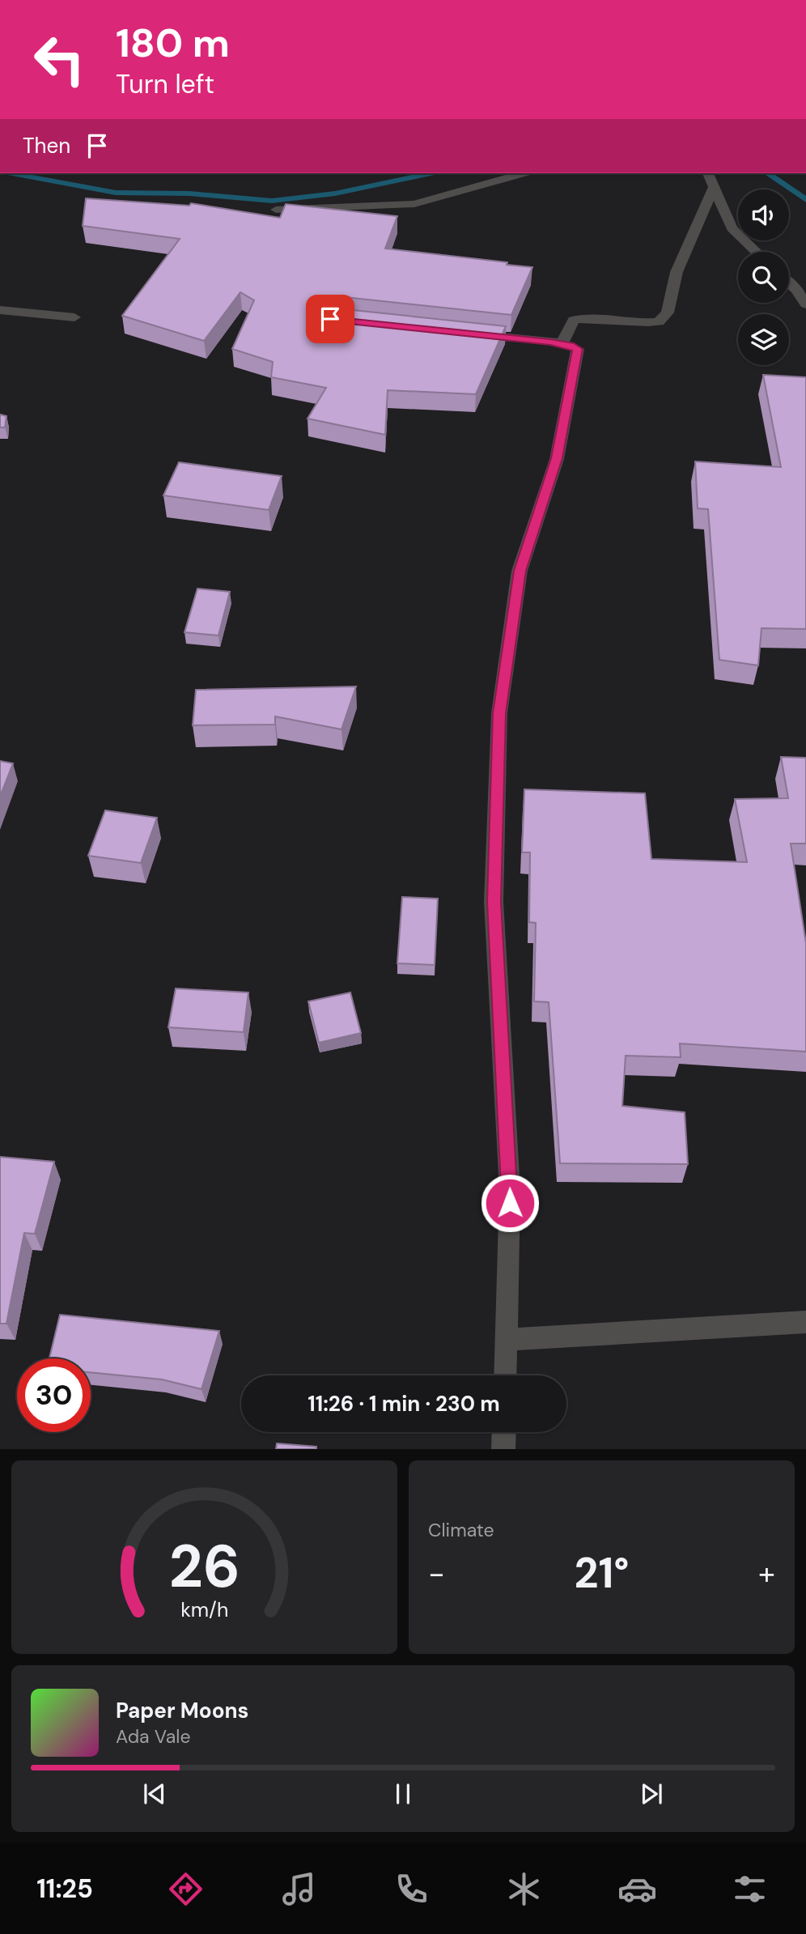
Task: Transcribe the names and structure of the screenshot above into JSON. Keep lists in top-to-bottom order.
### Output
{
  "page": {
    "turn": ["180 m", "Turn left"],
    "then": "Then",
    "limit": "30",
    "trip": "11:26 · 1 min · 230 m",
    "tile": "Climate",
    "heat": ["−", "21°", "+"],
    "song": ["Paper Moons", "Ada Vale"],
    "tabs": "11:25",
    "gauge": ["26", "km/h"]
  }
}
